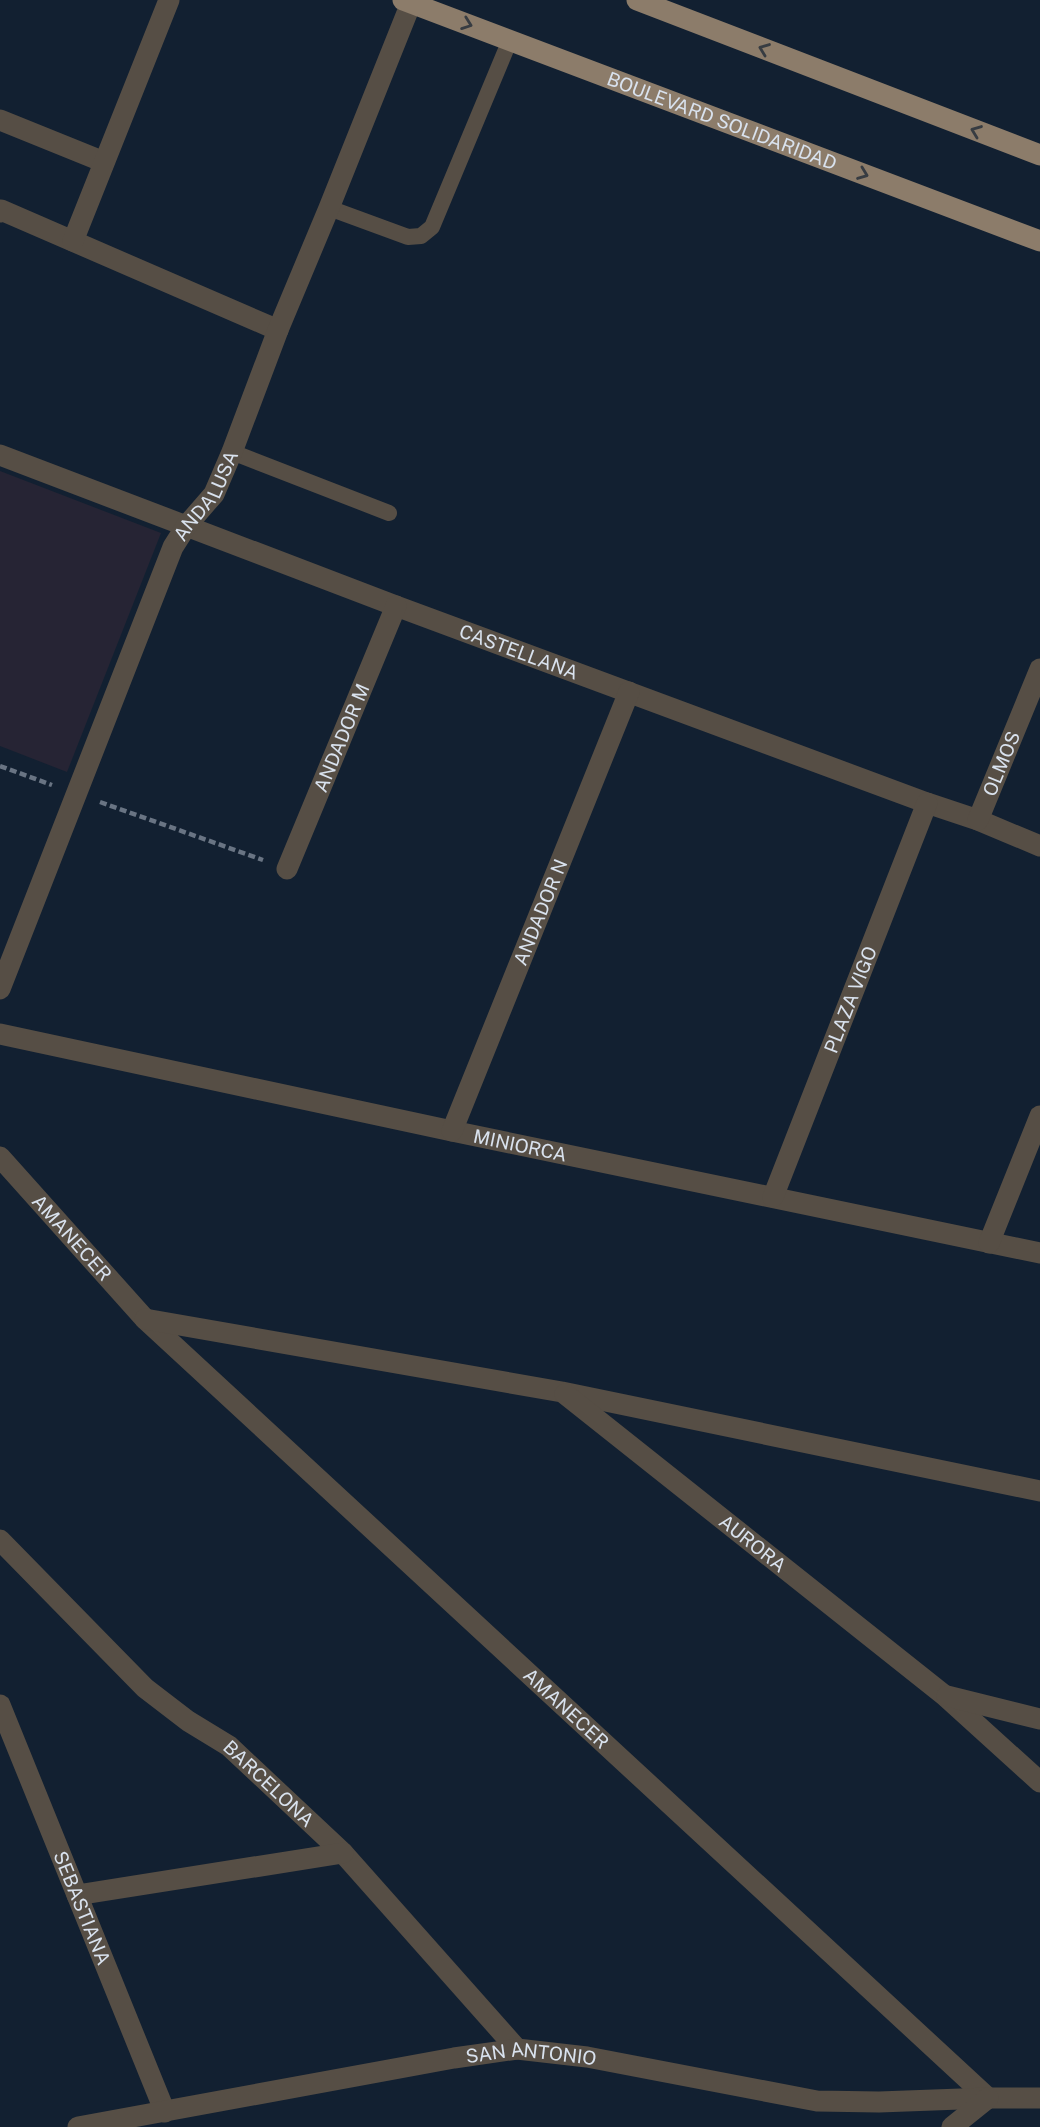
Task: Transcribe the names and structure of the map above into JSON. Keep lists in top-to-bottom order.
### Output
{
  "streets": {
    "main road": ["BOULEVARD SOLIDARIDAD"],
    "street": [
      "ANDALUSA",
      "CASTELLANA",
      "ANDADOR M",
      "OLMOS",
      "ANDADOR N",
      "PLAZA VIGO",
      "MINIORCA",
      "AMANECER",
      "AURORA",
      "BARCELONA",
      "SEBASTIANA",
      "SAN ANTONIO"
    ]
  },
  "crossings": [
    ["BOULEVARD SOLIDARIDAD", "ANDALUSA"],
    ["ANDALUSA", "CASTELLANA"],
    ["CASTELLANA", "ANDADOR M"],
    ["CASTELLANA", "OLMOS"],
    ["CASTELLANA", "ANDADOR N"],
    ["CASTELLANA", "PLAZA VIGO"],
    ["ANDADOR N", "MINIORCA"],
    ["PLAZA VIGO", "MINIORCA"],
    ["AMANECER", "SAN ANTONIO"],
    ["BARCELONA", "SAN ANTONIO"],
    ["SEBASTIANA", "SAN ANTONIO"]
  ]
}
